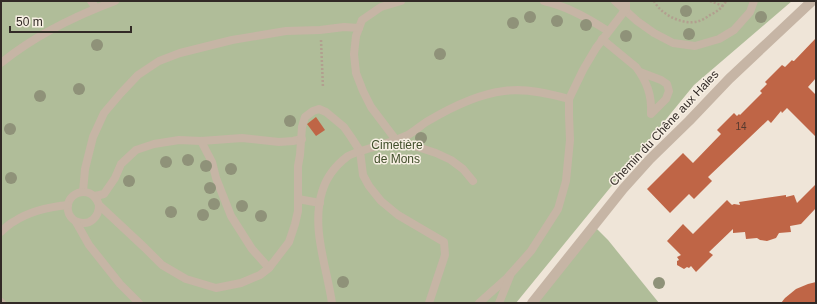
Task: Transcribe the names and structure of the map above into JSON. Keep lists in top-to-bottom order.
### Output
{
  "streets": {
    "street": ["Chemin du Chêne aux Haies"]
  },
  "parks": ["Cimetière de Mons"],
  "house_numbers": ["14"],
  "scale_bar": "50 m"
}
